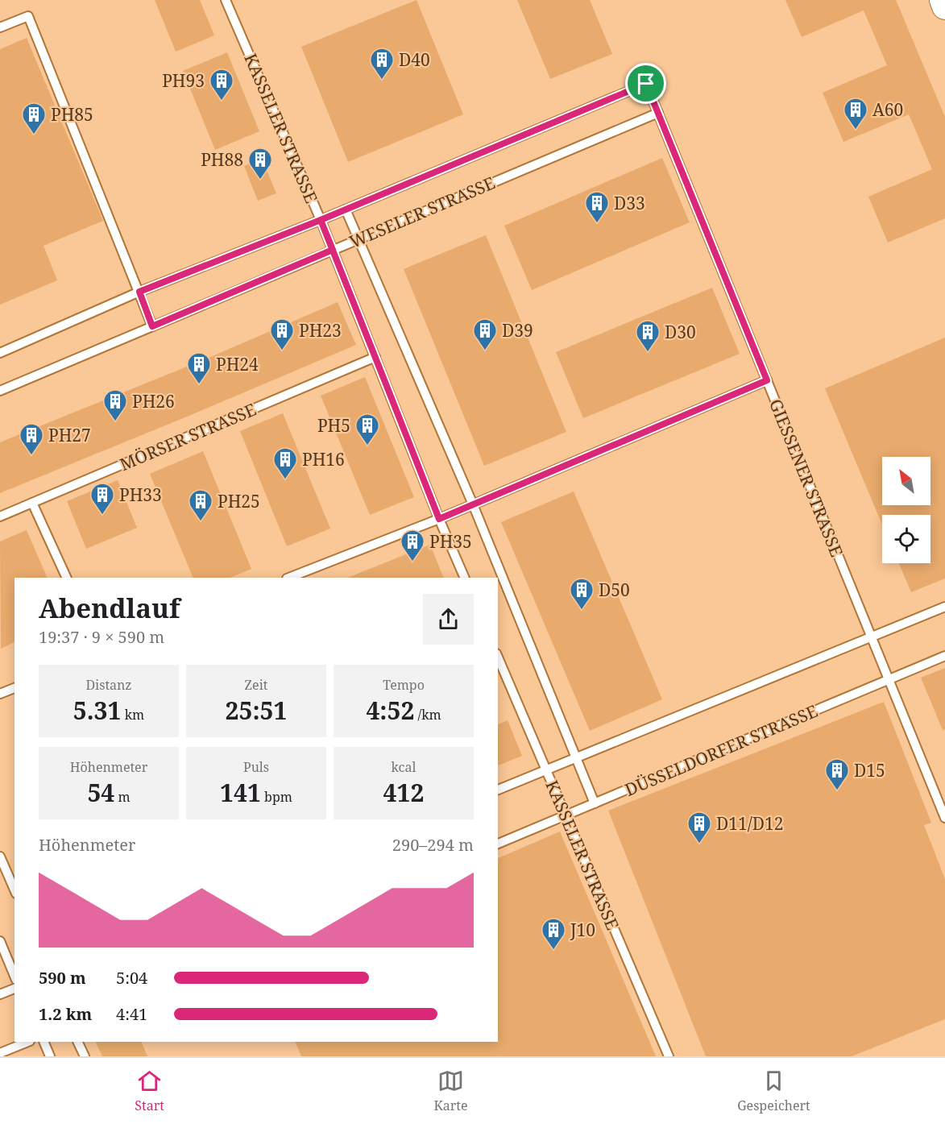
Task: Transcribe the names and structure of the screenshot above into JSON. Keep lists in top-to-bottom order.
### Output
{
  "streets": {
    "lane": [
      "KASSELER STRASSE",
      "WESELER STRASSE",
      "MÖRSER STRASSE",
      "GIESSENER STRASSE",
      "DÜSSELDORFER STRASSE"
    ]
  },
  "crossings": [
    ["KASSELER STRASSE", "WESELER STRASSE"],
    ["KASSELER STRASSE", "MÖRSER STRASSE"],
    ["KASSELER STRASSE", "DÜSSELDORFER STRASSE"],
    ["WESELER STRASSE", "GIESSENER STRASSE"],
    ["GIESSENER STRASSE", "DÜSSELDORFER STRASSE"]
  ],
  "places": {
    "building": [
      "D40",
      "PH93",
      "A60",
      "PH85",
      "PH88",
      "D33",
      "PH23",
      "D39",
      "D30",
      "PH24",
      "PH26",
      "PH5",
      "PH27",
      "PH16",
      "PH33",
      "PH25",
      "PH35",
      "D50",
      "D15",
      "D11/D12",
      "J10"
    ]
  },
  "north": "top left",
  "page": {
    "heading": ["Abendlauf", "19:37 · 9 × 590 m"],
    "stats": [
      ["Distanz", "5.31 km"],
      ["Zeit", "25:51"],
      ["Tempo", "4:52 /km"],
      ["Höhenmeter", "54 m"],
      ["Puls", "141 bpm"],
      ["kcal", "412"]
    ],
    "chart": ["Höhenmeter", "290–294 m"],
    "list": [
      {
        "name": "590 m",
        "note": "5:04"
      },
      {
        "name": "1.2 km",
        "note": "4:41"
      }
    ],
    "tabs": ["Start", "Karte", "Gespeichert"]
  }
}
